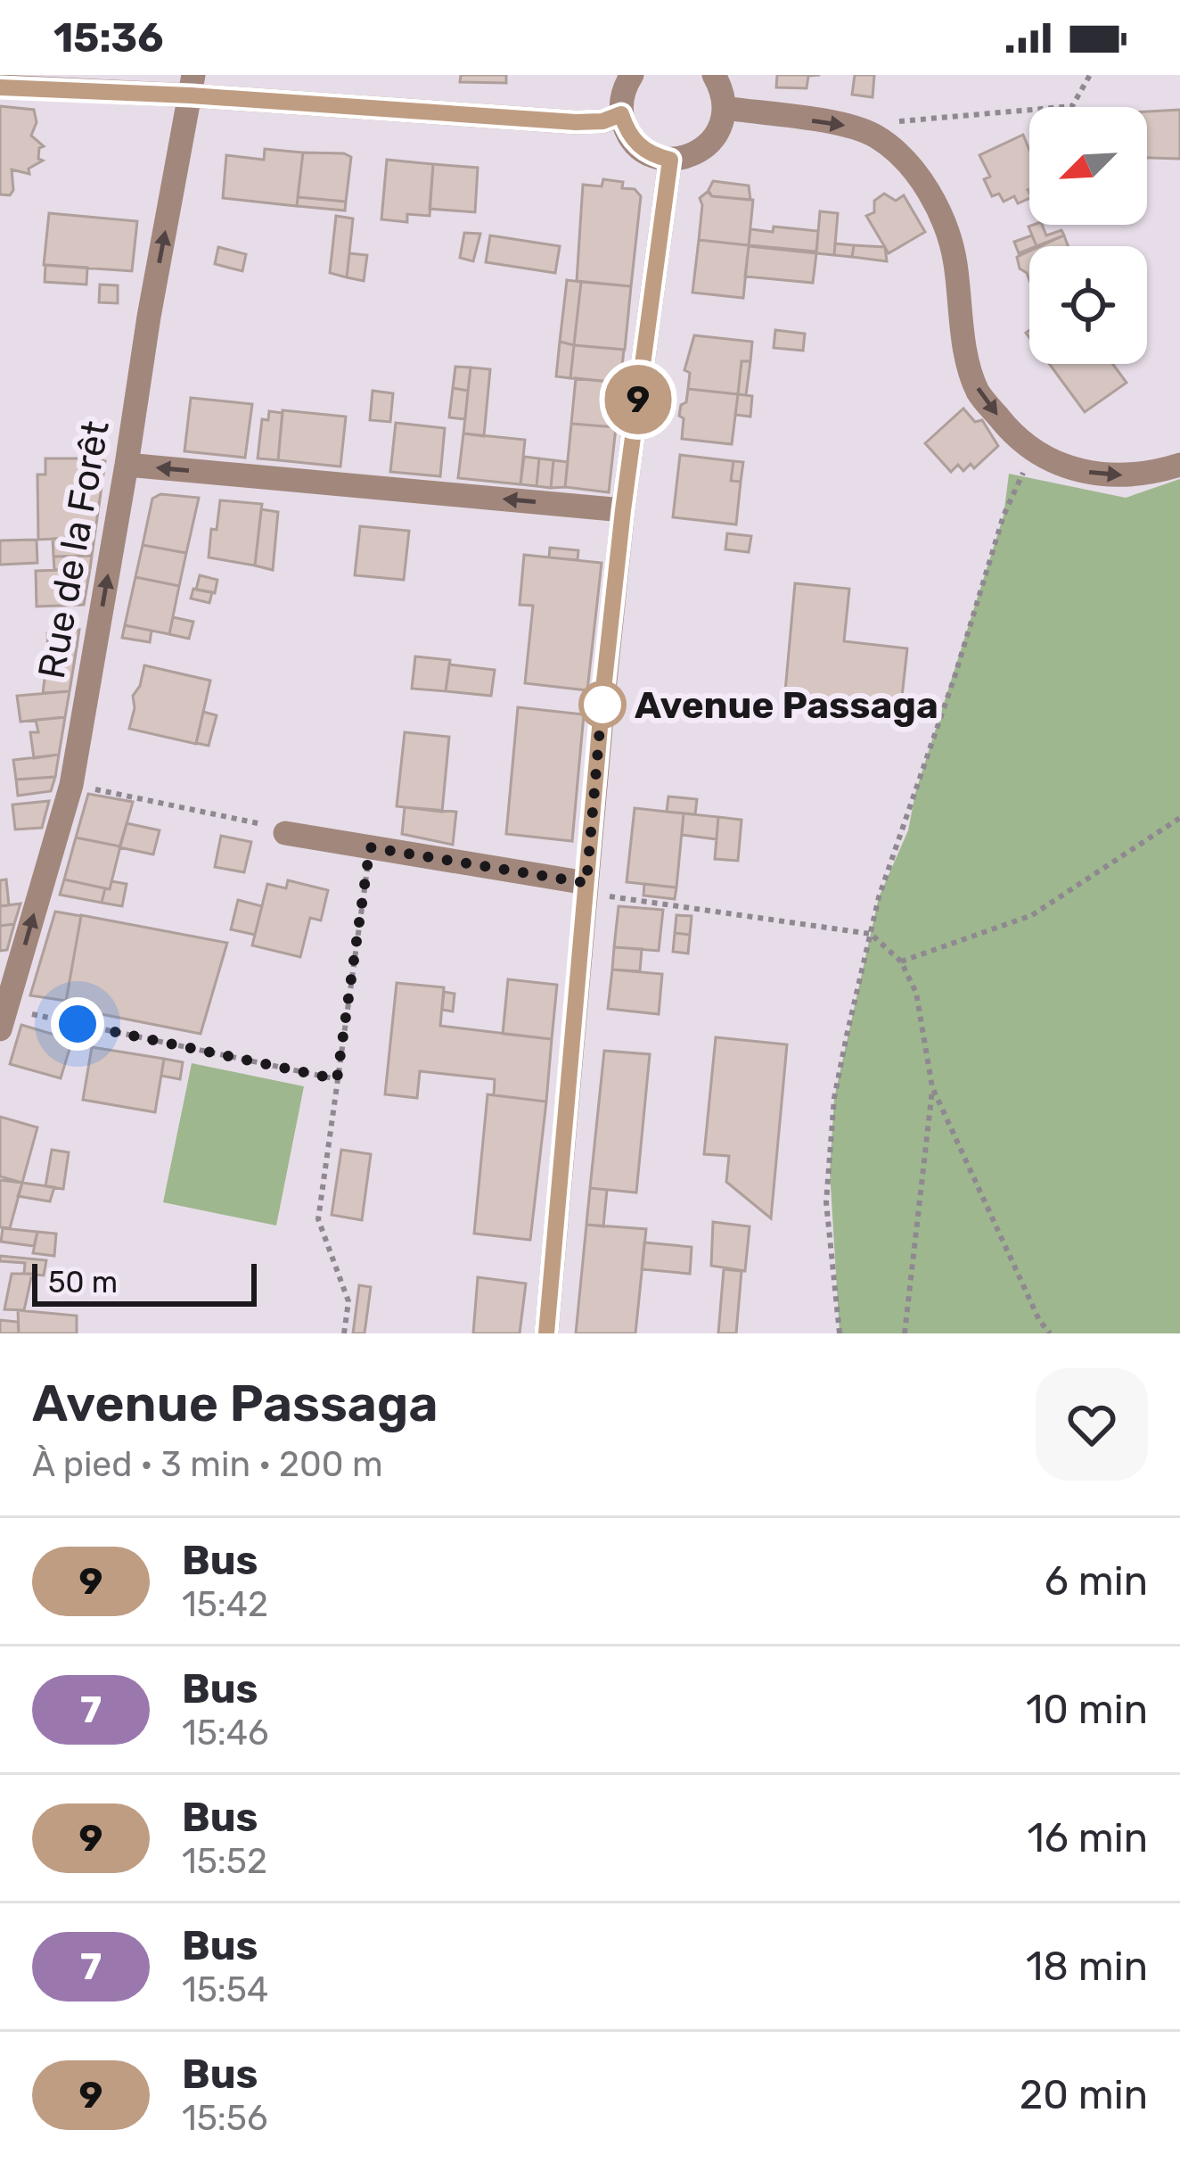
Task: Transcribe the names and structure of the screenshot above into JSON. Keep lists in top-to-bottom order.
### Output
{
  "streets": {
    "street": ["Rue de la Forêt"]
  },
  "one_way": ["Rue de la Forêt"],
  "places": ["Avenue Passaga"],
  "lines": ["bus line 9"],
  "scale_bar": "50 m",
  "north": "bottom left",
  "page": {
    "status": "15:36",
    "on_map": "9",
    "scale": "50 m",
    "heading": ["Avenue Passaga", "À pied · 3 min · 200 m"],
    "list": [
      {
        "mark": "9",
        "name": "Bus",
        "note": "15:42",
        "value": "6 min"
      },
      {
        "mark": "7",
        "name": "Bus",
        "note": "15:46",
        "value": "10 min"
      },
      {
        "mark": "9",
        "name": "Bus",
        "note": "15:52",
        "value": "16 min"
      },
      {
        "mark": "7",
        "name": "Bus",
        "note": "15:54",
        "value": "18 min"
      },
      {
        "mark": "9",
        "name": "Bus",
        "note": "15:56",
        "value": "20 min"
      }
    ]
  }
}
